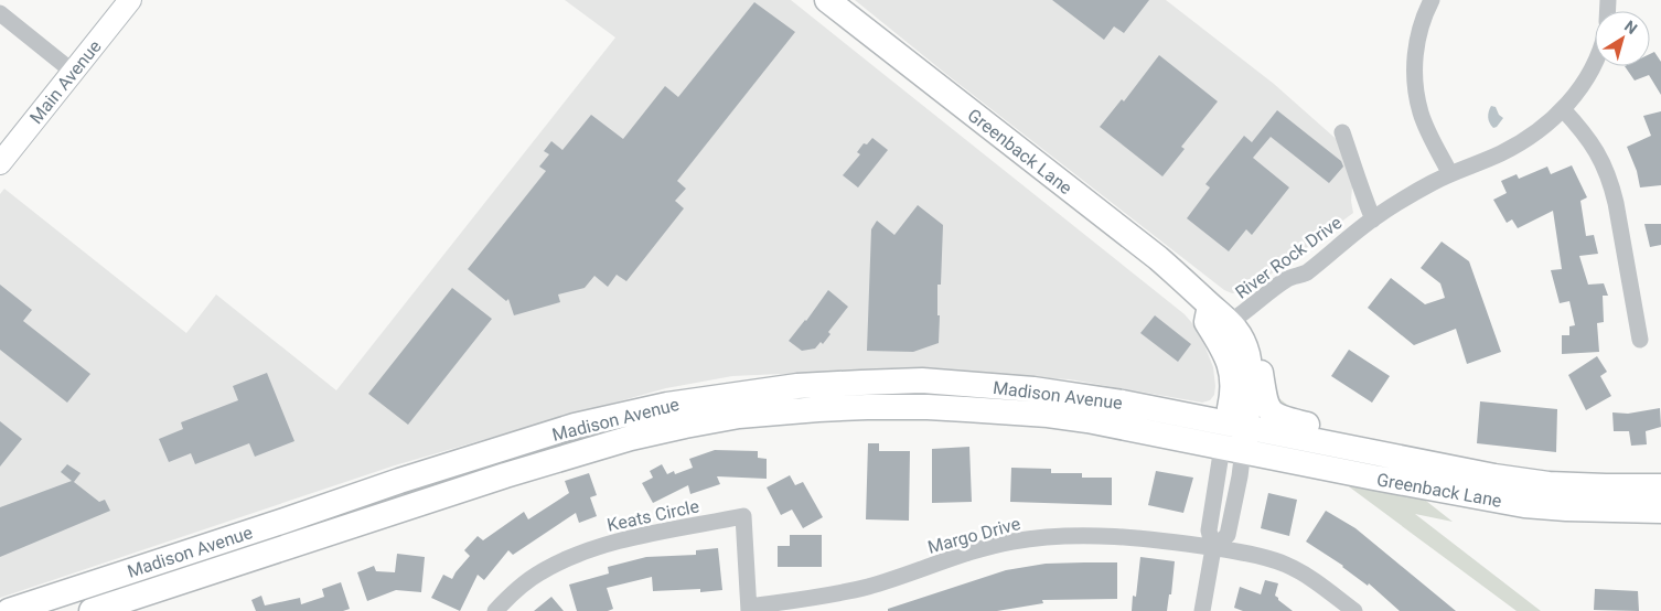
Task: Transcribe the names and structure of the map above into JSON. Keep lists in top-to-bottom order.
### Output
{
  "streets": {
    "main road": ["Greenback Lane", "Madison Avenue"],
    "street": [
      "Main Avenue",
      "River Rock Drive",
      "Keats Circle",
      "Margo Drive"
    ]
  },
  "crossings": [
    ["Greenback Lane", "River Rock Drive"],
    ["Greenback Lane", "Madison Avenue"],
    ["Keats Circle", "Margo Drive"]
  ],
  "north": "top right"
}
